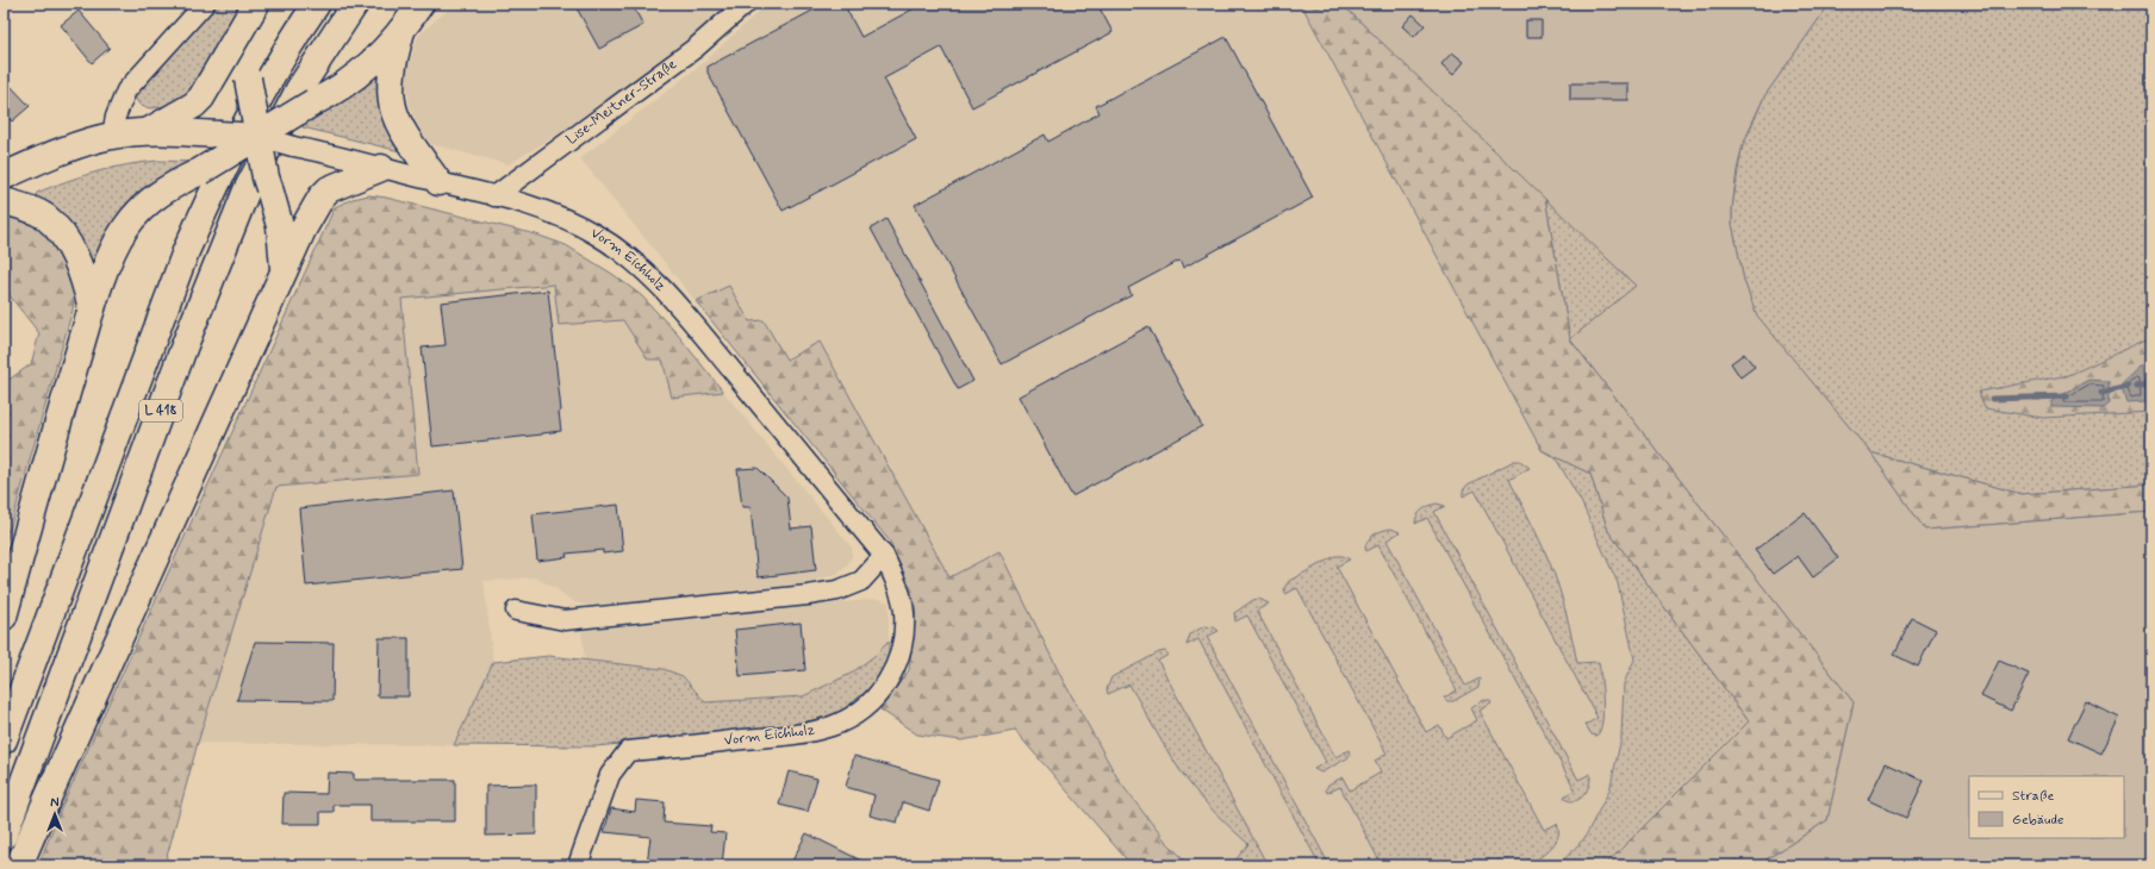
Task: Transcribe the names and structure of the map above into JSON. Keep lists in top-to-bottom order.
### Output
{
  "streets": {
    "main road": ["L 418"],
    "street": ["Lise-Meitner-Straße", "Vorm Eichholz"]
  },
  "crossings": [
    ["Lise-Meitner-Straße", "Vorm Eichholz"]
  ],
  "legend": ["Straße", "Gebäude"],
  "north": "top"
}
